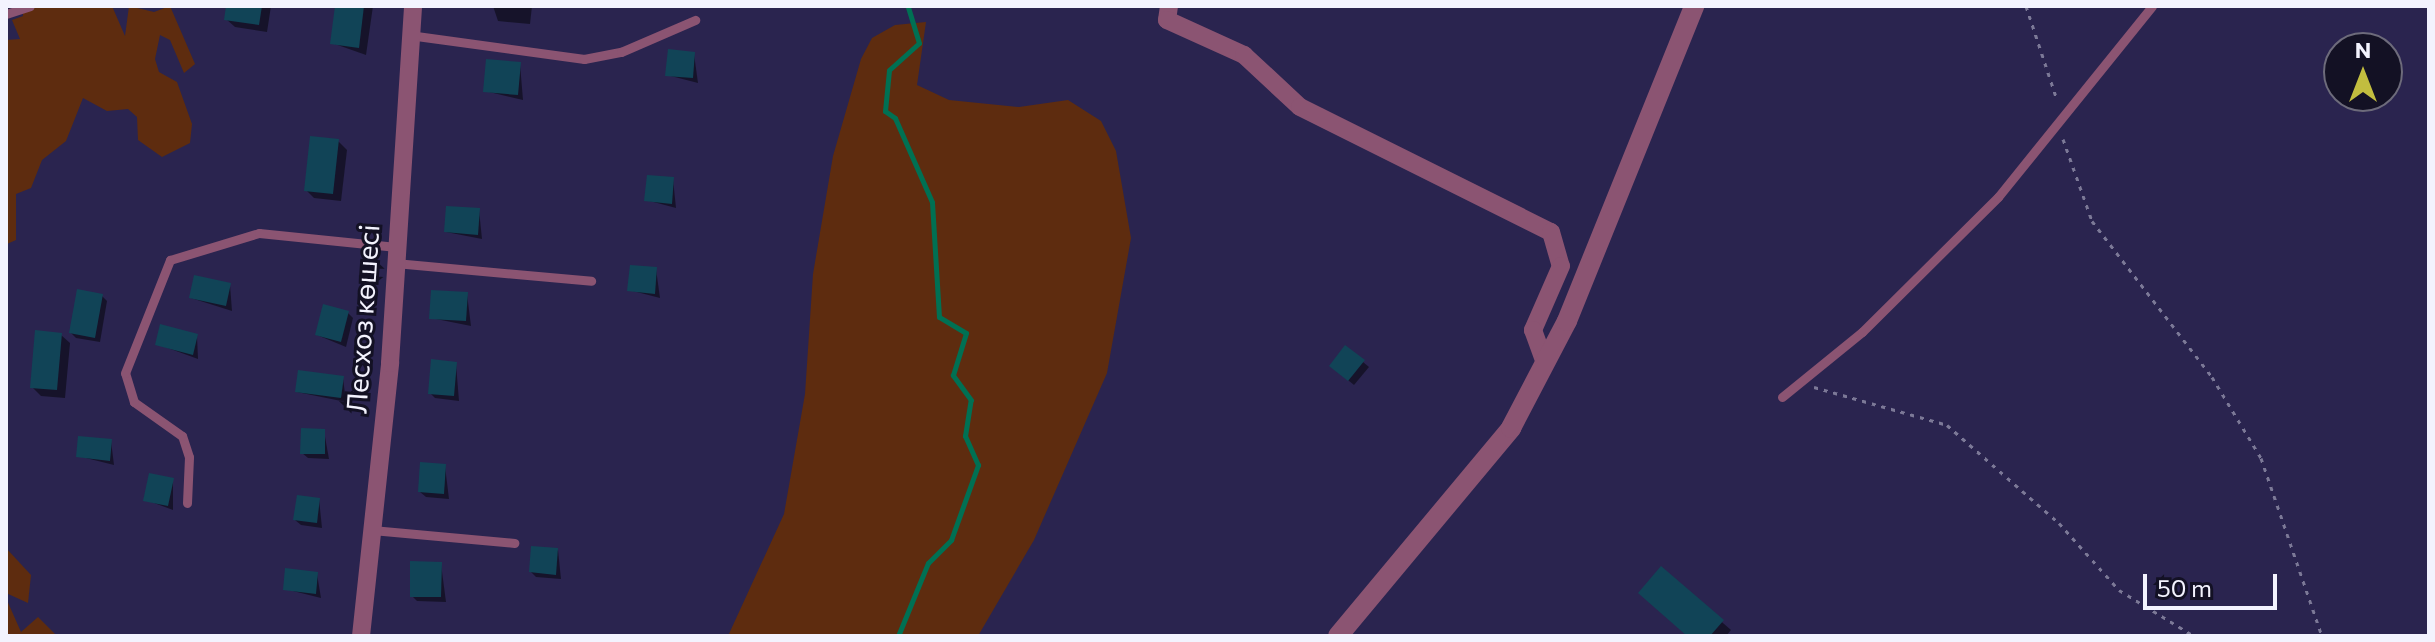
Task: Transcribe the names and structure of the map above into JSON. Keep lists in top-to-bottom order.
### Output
{
  "streets": {
    "street": ["Лесхоз көшесі"]
  },
  "scale_bar": "50 m",
  "north": "top"
}
